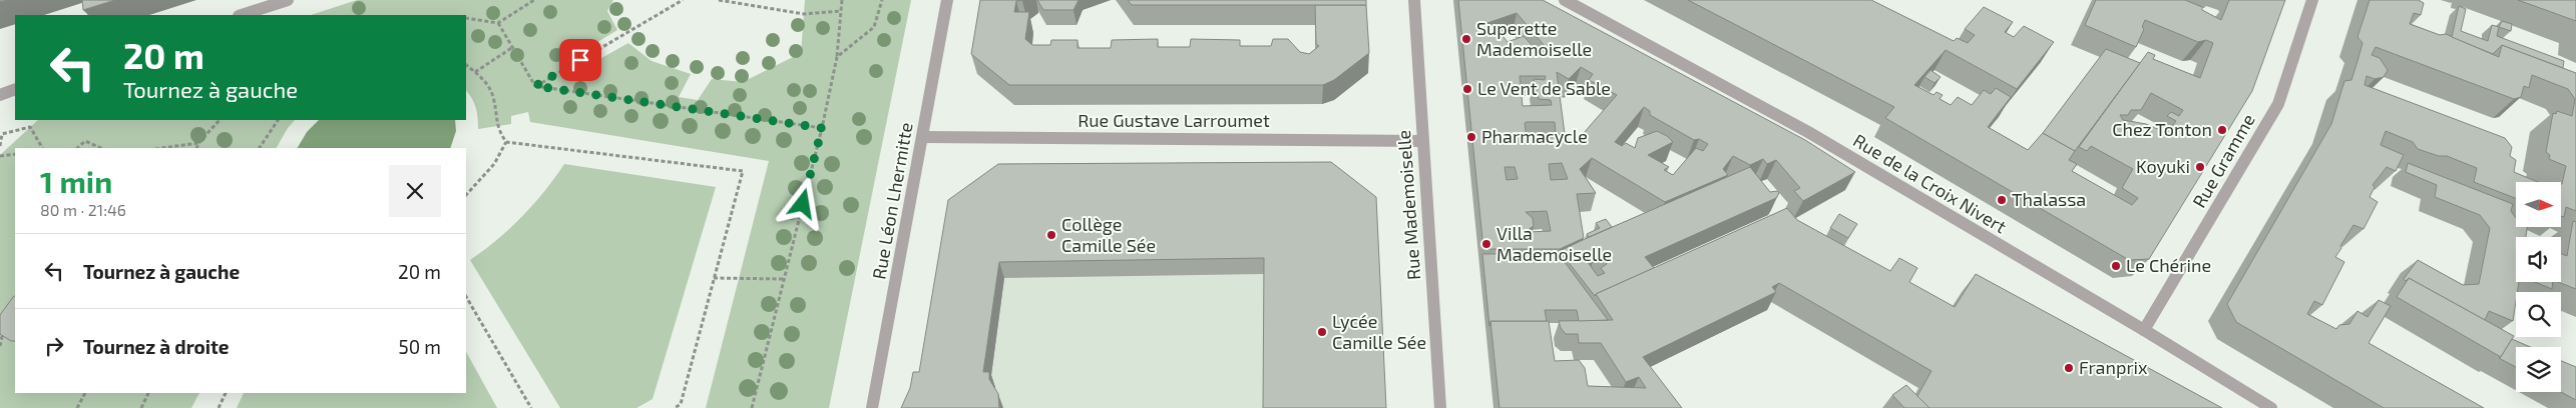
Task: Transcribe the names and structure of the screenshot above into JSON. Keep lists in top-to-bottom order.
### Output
{
  "streets": {
    "street": [
      "Rue Gustave Larroumet",
      "Rue Gramme",
      "Rue de la Croix Nivert",
      "Rue Léon Lhermitte",
      "Rue Mademoiselle"
    ]
  },
  "crossings": [
    ["Rue Gustave Larroumet", "Rue Léon Lhermitte"],
    ["Rue Gustave Larroumet", "Rue Mademoiselle"],
    ["Rue Gramme", "Rue de la Croix Nivert"]
  ],
  "places": [
    "Superette Mademoiselle",
    "Le Vent de Sable",
    "Chez Tonton",
    "Pharmacycle",
    "Koyuki",
    "Thalassa",
    "Collège Camille Sée",
    "Villa Mademoiselle",
    "Le Chérine",
    "Lycée Camille Sée",
    "Franprix"
  ],
  "north": "right",
  "page": {
    "turn": ["20 m", "Tournez à gauche"],
    "heading": ["1 min", "80 m · 21:46"],
    "list": [
      {
        "name": "Tournez à gauche",
        "value": "20 m"
      },
      {
        "name": "Tournez à droite",
        "value": "50 m"
      }
    ]
  }
}
